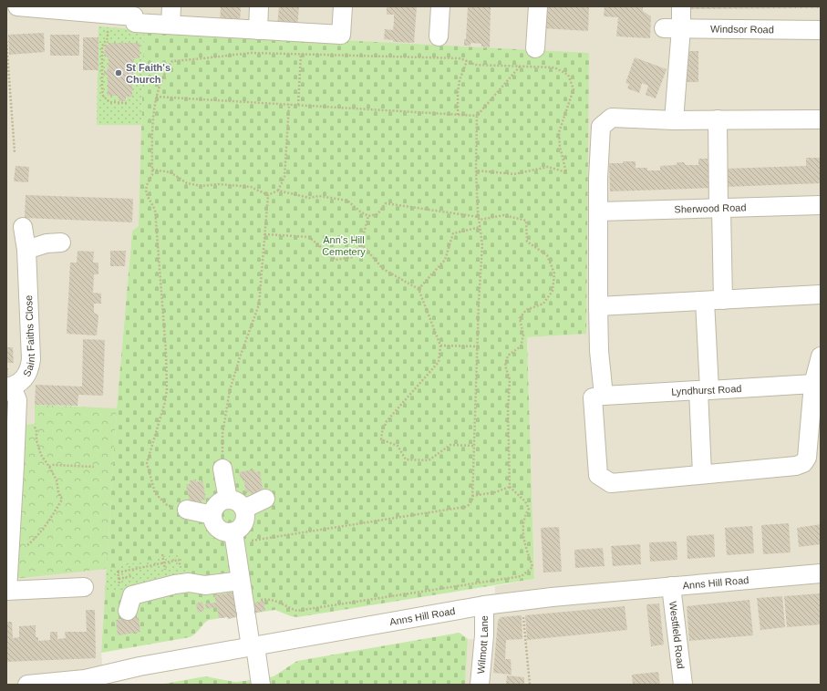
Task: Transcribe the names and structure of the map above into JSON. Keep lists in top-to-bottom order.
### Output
{
  "streets": {
    "street": [
      "Windsor Road",
      "Sherwood Road",
      "Saint Faiths Close",
      "Lyndhurst Road",
      "Anns Hill Road",
      "Westfield Road",
      "Wilmott Lane"
    ]
  },
  "crossings": [
    ["Anns Hill Road", "Westfield Road"],
    ["Anns Hill Road", "Wilmott Lane"]
  ],
  "parks": ["Ann's Hill Cemetery"],
  "places": ["St Faith's Church"]
}
